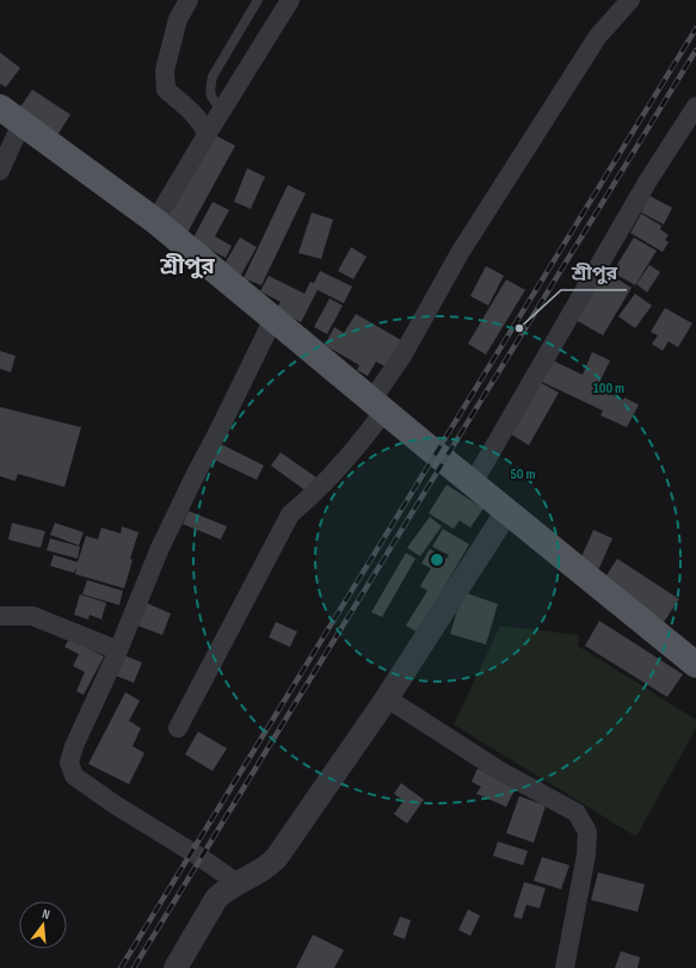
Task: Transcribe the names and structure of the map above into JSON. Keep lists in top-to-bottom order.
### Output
{
  "districts": ["শ্রীপুর"],
  "places": ["শ্রীপুর"],
  "north": "top",
  "rings": ["100 m", "50 m"]
}
